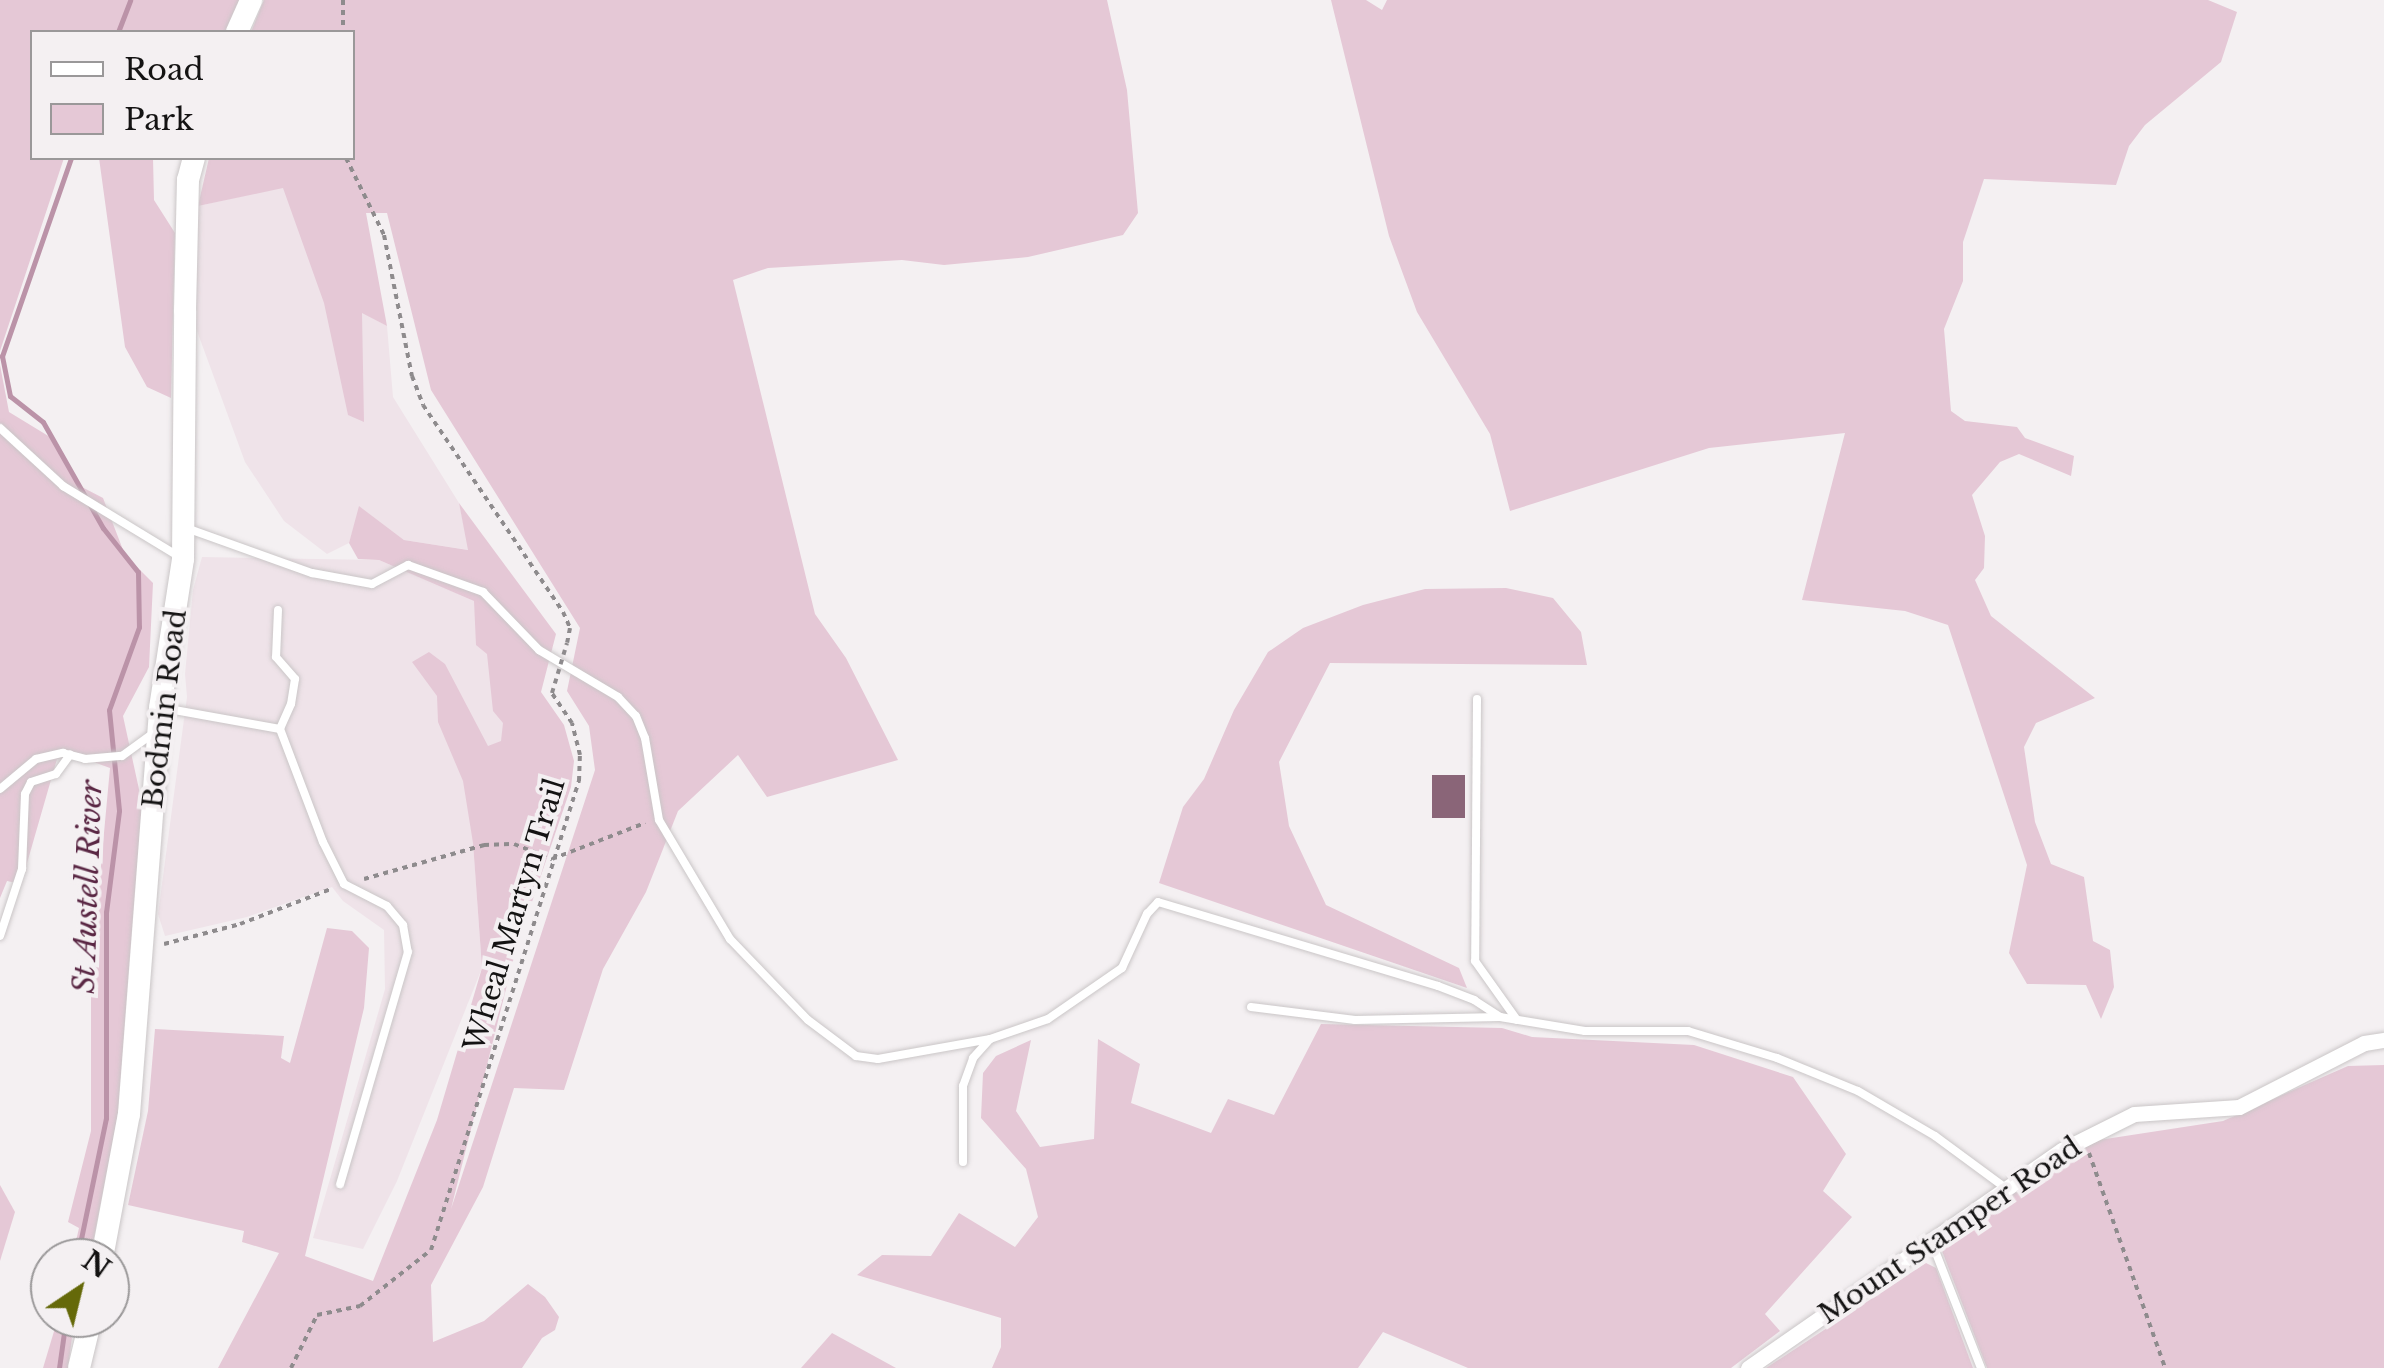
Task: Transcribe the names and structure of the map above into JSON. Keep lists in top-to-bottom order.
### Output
{
  "streets": {
    "main road": ["Bodmin Road"],
    "street": ["Mount Stamper Road"],
    "path": ["Wheal Martyn Trail"]
  },
  "water": ["St Austell River"],
  "legend": ["Road", "Park"],
  "north": "top right"
}
